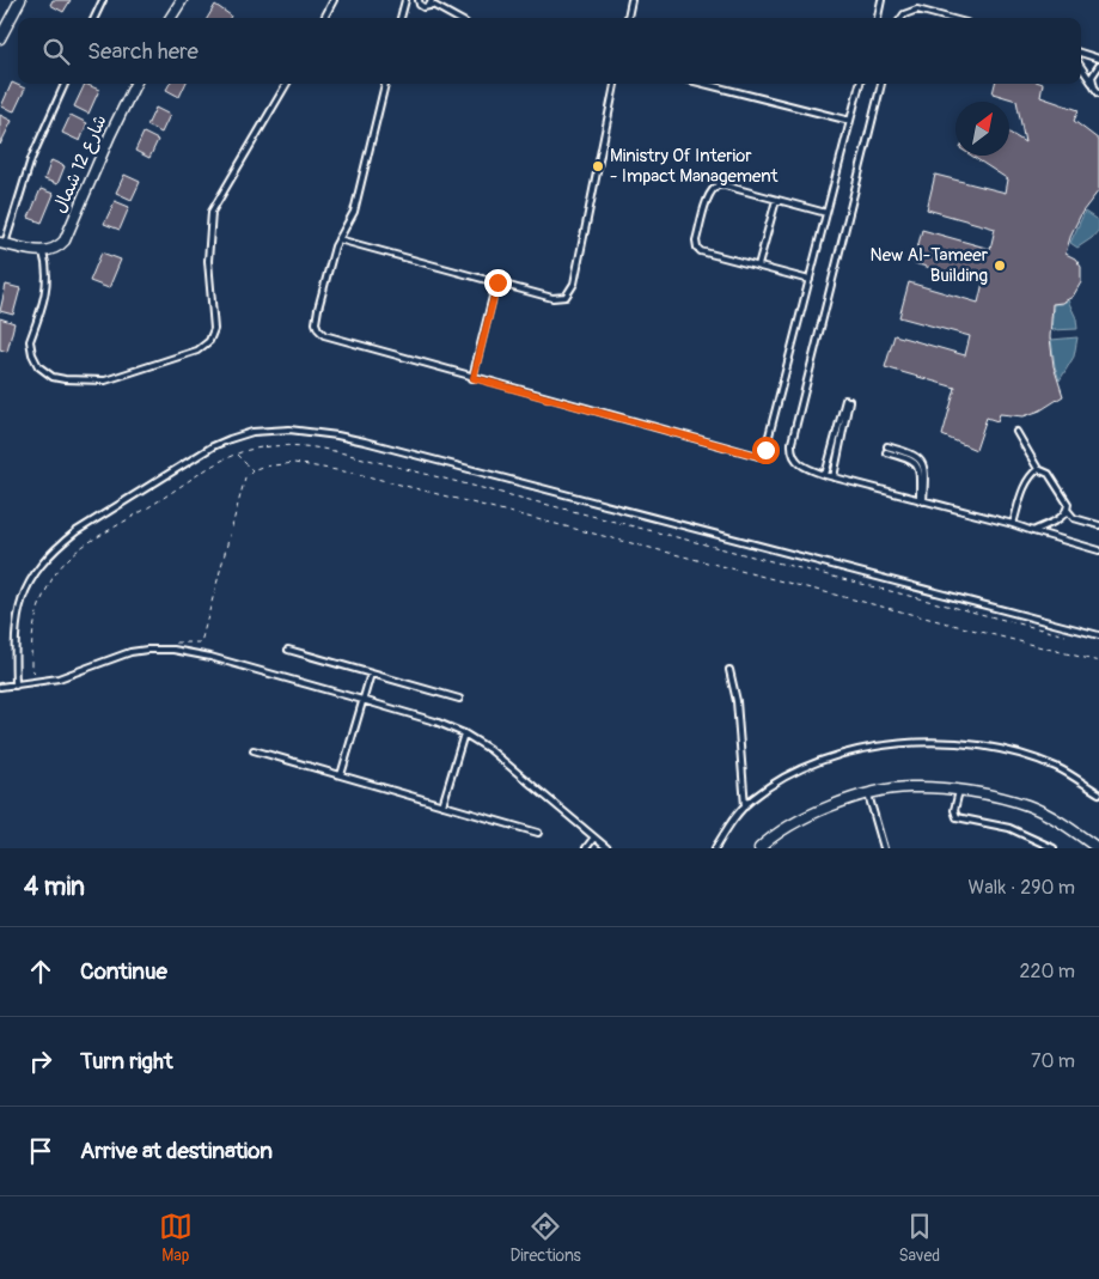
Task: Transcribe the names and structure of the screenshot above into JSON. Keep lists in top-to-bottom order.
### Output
{
  "streets": {
    "street": ["شارع 12 شمال"]
  },
  "places": ["Ministry Of Interior - Impact Management", "New Al-Tameer Building"],
  "north": "top right",
  "page": {
    "search": "Search here",
    "heading": ["4 min", "Walk · 290 m"],
    "list": [
      ["Continue", "220 m"],
      ["Turn right", "70 m"],
      "Arrive at destination"
    ],
    "nav": ["Map", "Directions", "Saved"]
  }
}
